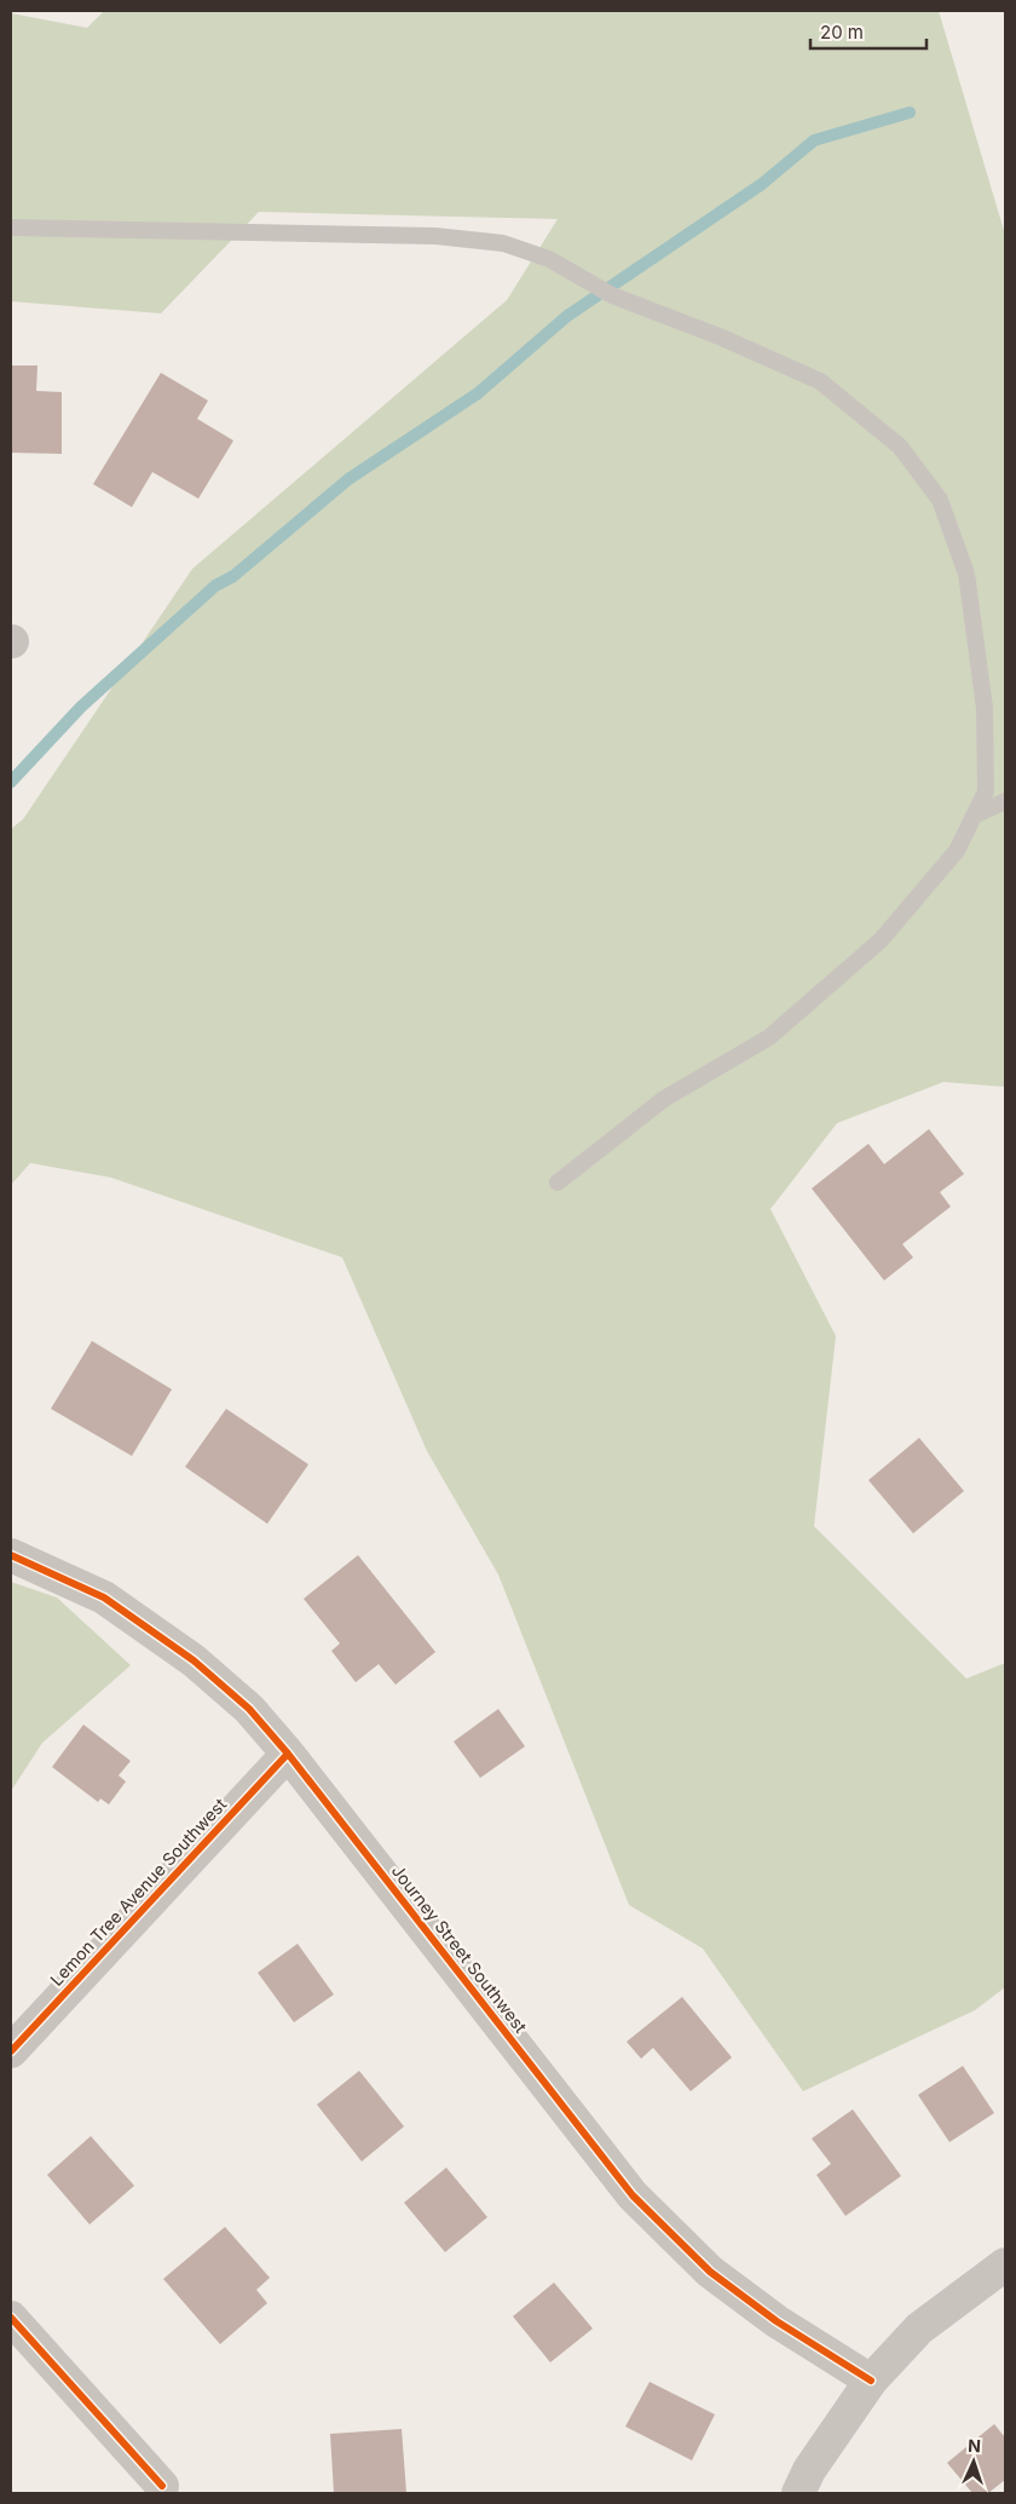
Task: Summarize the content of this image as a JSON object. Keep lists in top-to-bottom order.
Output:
{
  "streets": {
    "street": ["Lemon Tree Avenue Southwest", "Journey Street Southwest"]
  },
  "crossings": [
    ["Lemon Tree Avenue Southwest", "Journey Street Southwest"]
  ],
  "scale_bar": "20 m",
  "north": "top"
}
